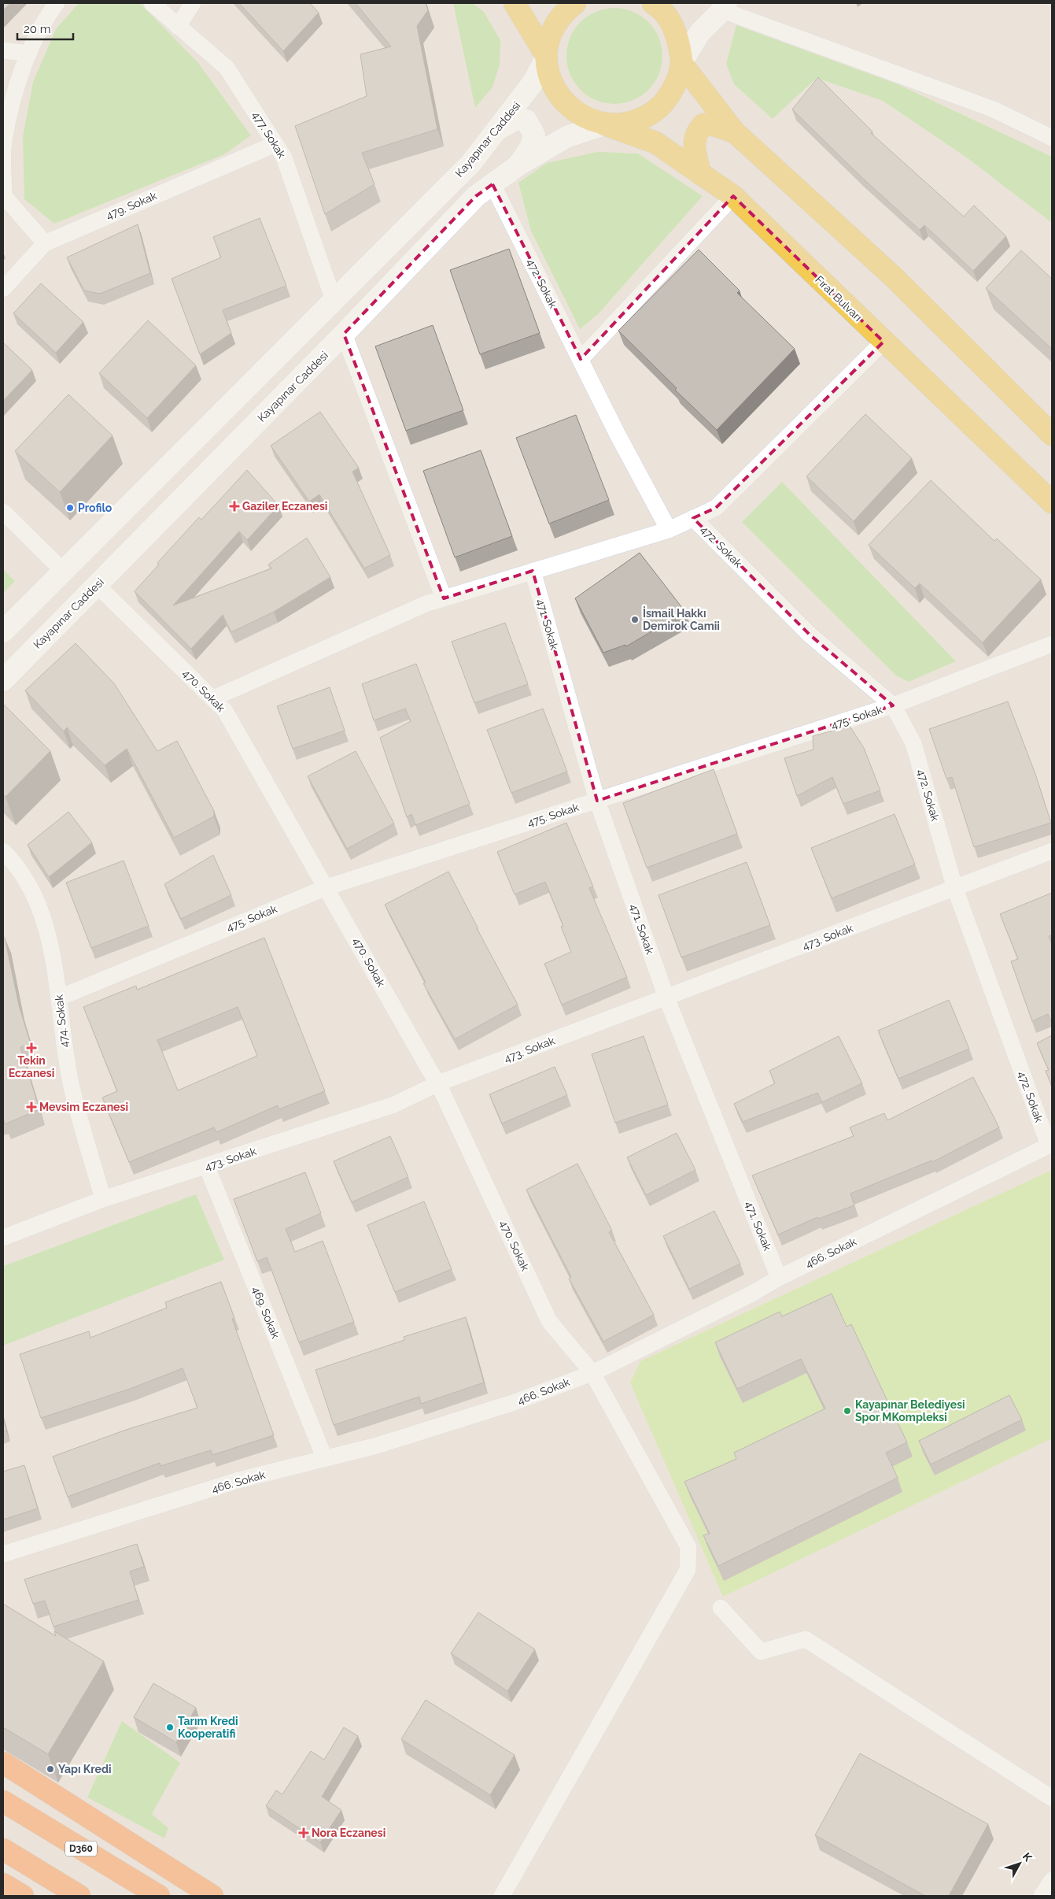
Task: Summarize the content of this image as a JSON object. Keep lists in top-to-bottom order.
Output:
{
  "streets": {
    "highway": ["D360"],
    "main road": ["Kayapınar Caddesi", "Fırat Bulvarı"],
    "street": [
      "477. Sokak",
      "479. Sokak",
      "472. Sokak",
      "471. Sokak",
      "470. Sokak",
      "475. Sokak",
      "473. Sokak",
      "474. Sokak",
      "466. Sokak",
      "469. Sokak"
    ]
  },
  "crossings": [
    ["477. Sokak", "Kayapınar Caddesi"],
    ["477. Sokak", "479. Sokak"],
    ["Kayapınar Caddesi", "472. Sokak"],
    ["Kayapınar Caddesi", "Fırat Bulvarı"],
    ["Kayapınar Caddesi", "470. Sokak"],
    ["472. Sokak", "475. Sokak"],
    ["472. Sokak", "473. Sokak"],
    ["472. Sokak", "466. Sokak"],
    ["471. Sokak", "475. Sokak"],
    ["471. Sokak", "473. Sokak"],
    ["471. Sokak", "466. Sokak"],
    ["470. Sokak", "475. Sokak"],
    ["470. Sokak", "473. Sokak"],
    ["470. Sokak", "466. Sokak"],
    ["475. Sokak", "474. Sokak"],
    ["473. Sokak", "474. Sokak"],
    ["473. Sokak", "469. Sokak"],
    ["466. Sokak", "469. Sokak"]
  ],
  "places": {
    "health": [
      "Gaziler Eczanesi",
      "Tekin Eczanesi",
      "Mevsim Eczanesi",
      "Nora Eczanesi"
    ],
    "other": [
      "Profilo",
      "İsmail Hakkı Demirok Camii",
      "Kayapınar Belediyesi Spor MKompleksi",
      "Tarım Kredi Kooperatifi",
      "Yapı Kredi"
    ]
  },
  "scale_bar": "20 m",
  "north": "top right"
}
